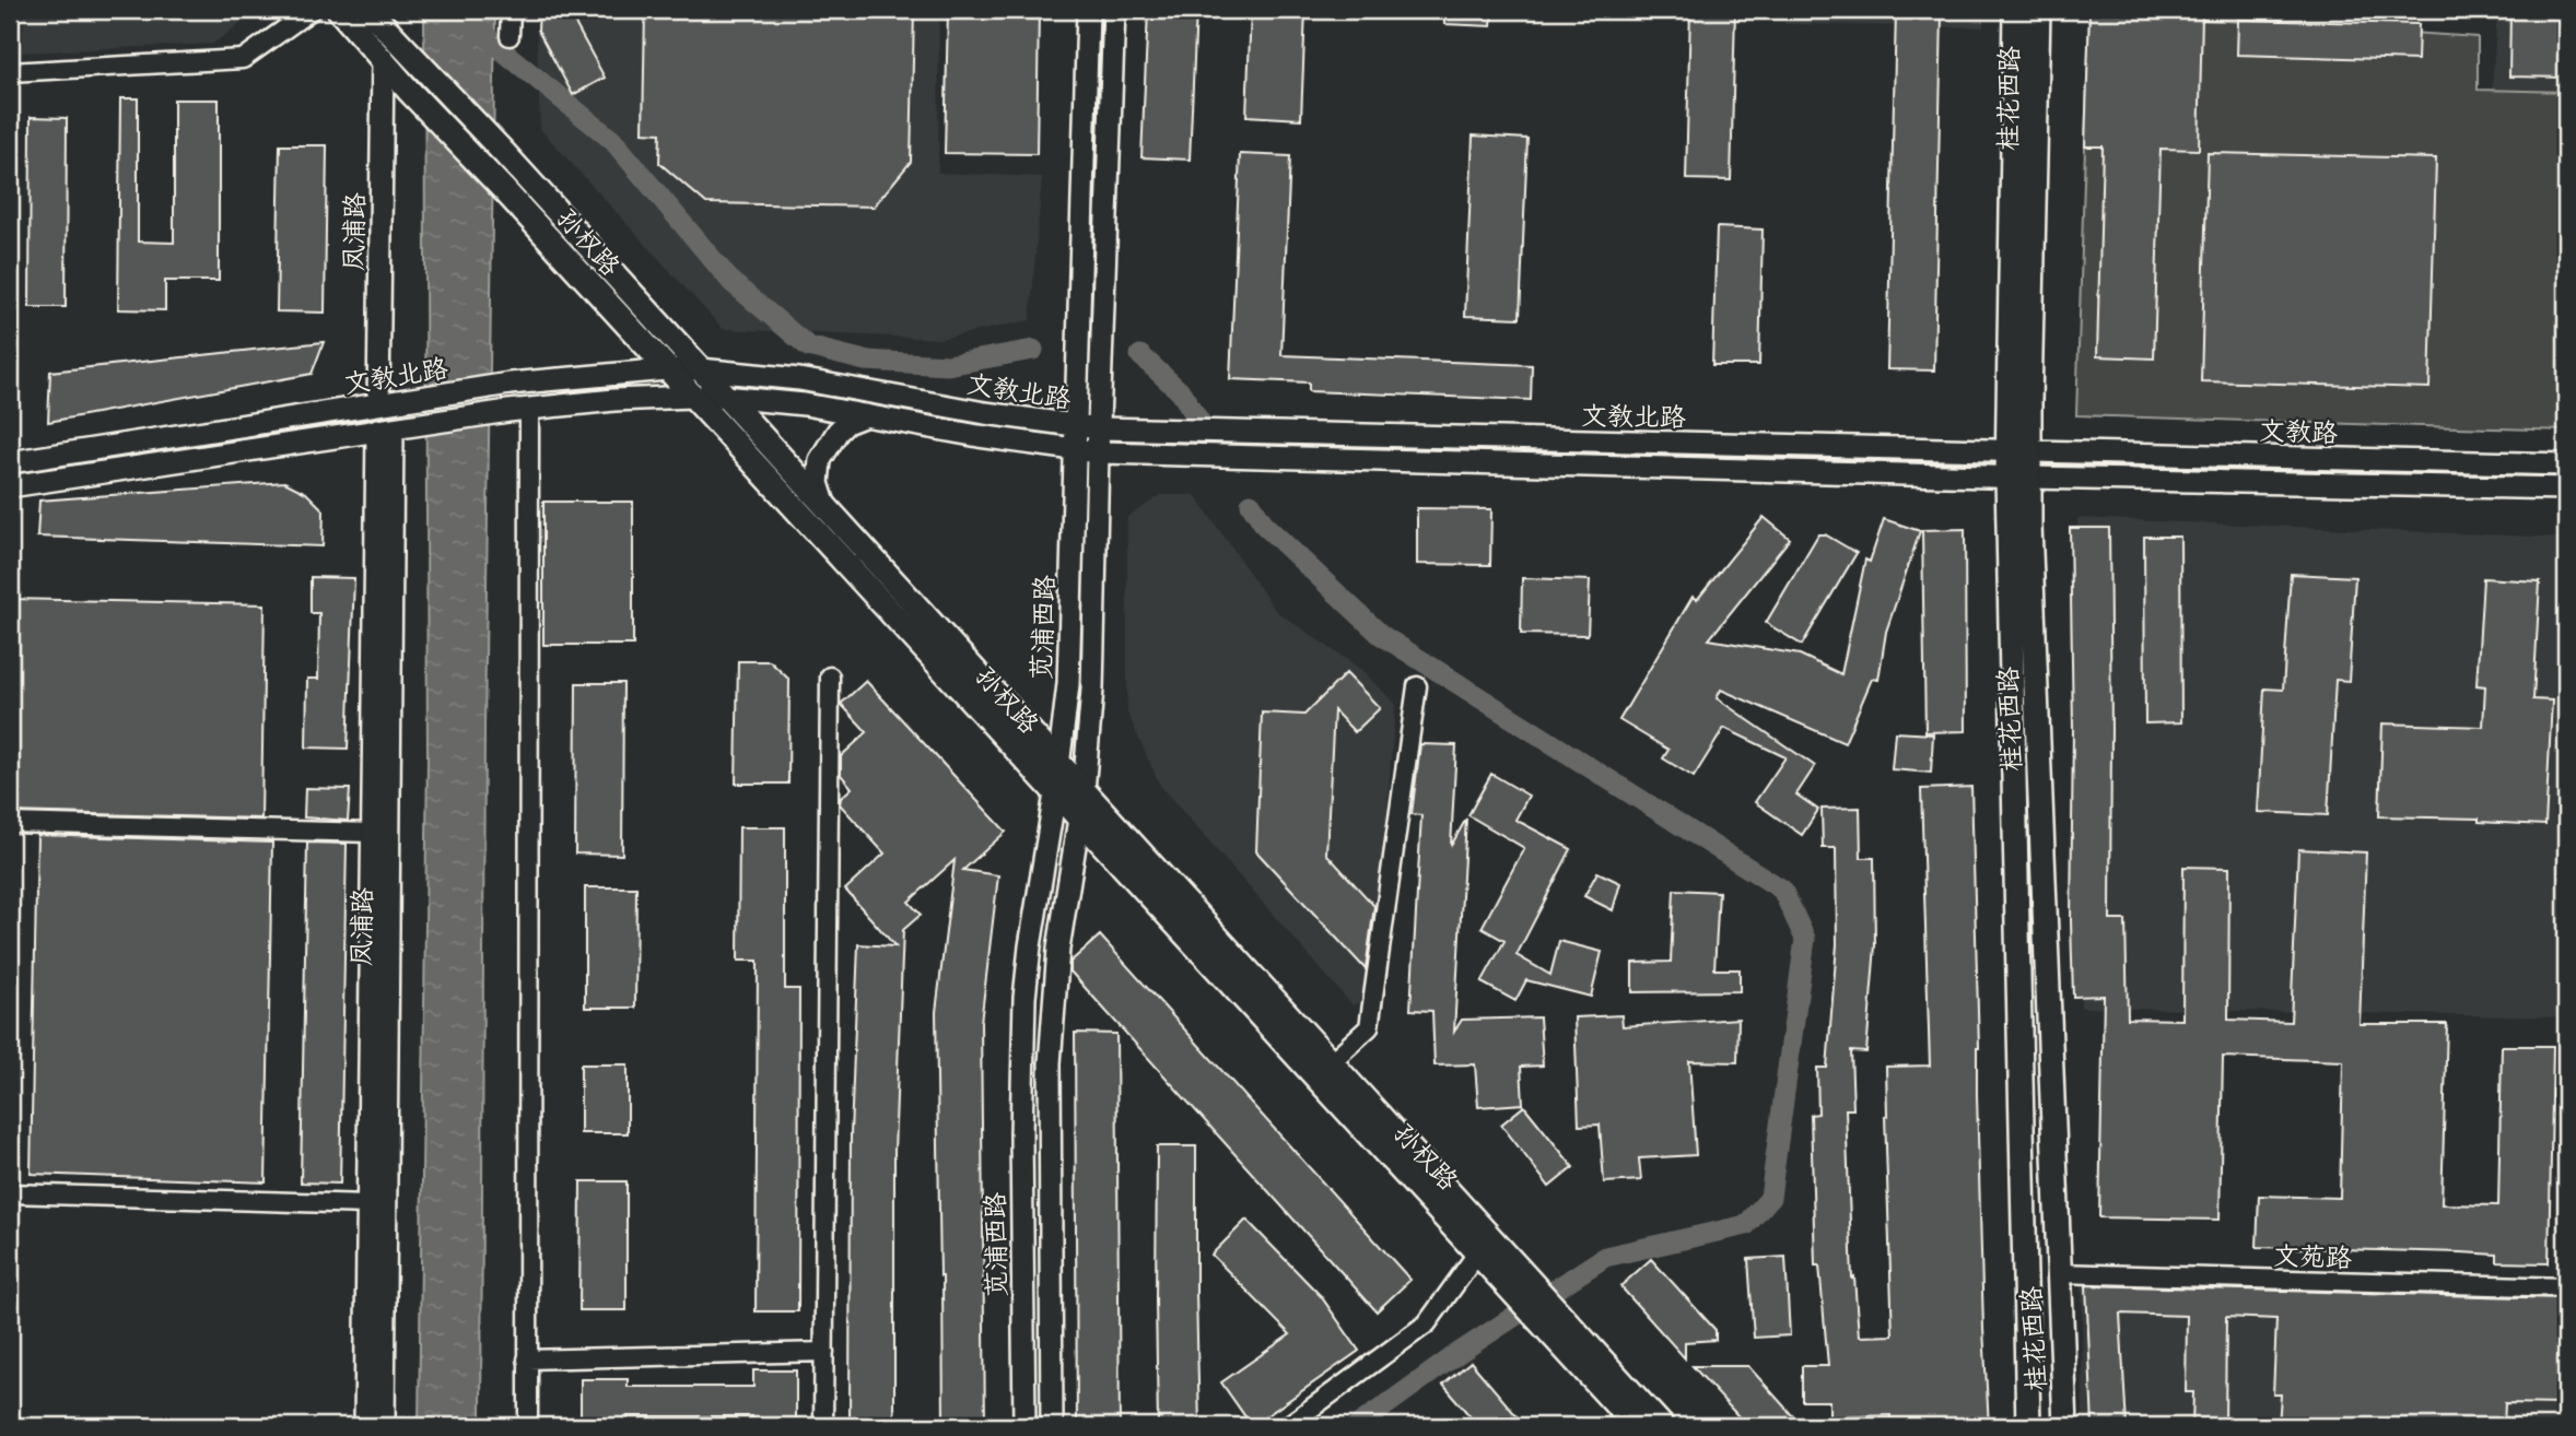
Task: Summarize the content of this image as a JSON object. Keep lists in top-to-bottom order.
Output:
{
  "streets": {
    "main road": ["桂花西路", "孙权路"],
    "street": [
      "凤浦路",
      "文教北路",
      "文教路",
      "苋浦西路",
      "文苑路"
    ]
  },
  "crossings": [
    ["桂花西路", "文教北路"],
    ["桂花西路", "文教路"],
    ["桂花西路", "文苑路"],
    ["凤浦路", "孙权路"],
    ["凤浦路", "文教北路"],
    ["孙权路", "文教北路"],
    ["孙权路", "苋浦西路"],
    ["文教北路", "文教路"],
    ["文教北路", "苋浦西路"]
  ]
}
